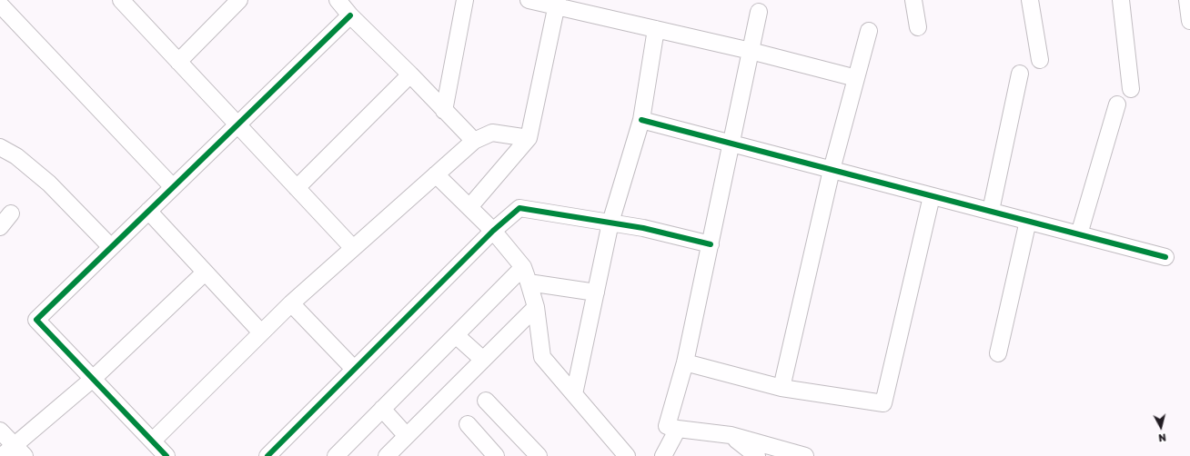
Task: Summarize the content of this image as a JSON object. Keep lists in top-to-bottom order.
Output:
{
  "north": "bottom"
}
